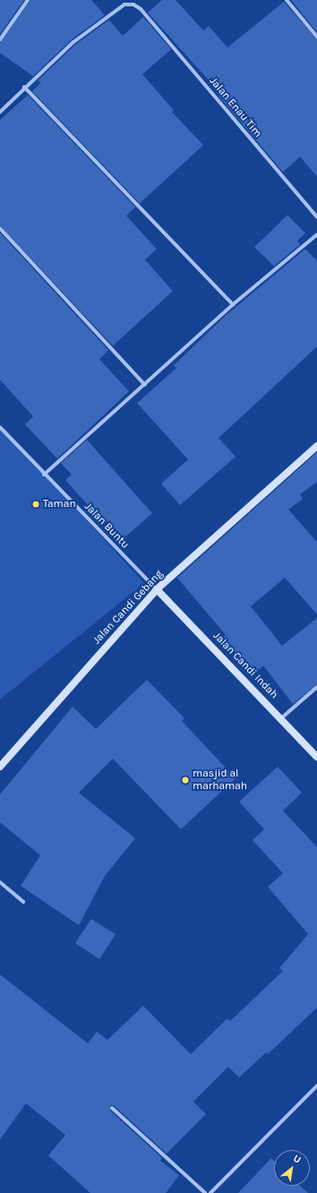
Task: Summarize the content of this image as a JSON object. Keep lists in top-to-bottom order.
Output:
{
  "streets": {
    "main road": ["Jalan Candi Gebang", "Jalan Candi Indah"],
    "street": ["Jalan Enau Tim", "Jalan Buntu"]
  },
  "crossings": [
    ["Jalan Buntu", "Jalan Candi Gebang"],
    ["Jalan Buntu", "Jalan Candi Indah"],
    ["Jalan Candi Gebang", "Jalan Candi Indah"]
  ],
  "places": ["Taman", "masjid al marhamah"],
  "north": "top right"
}
